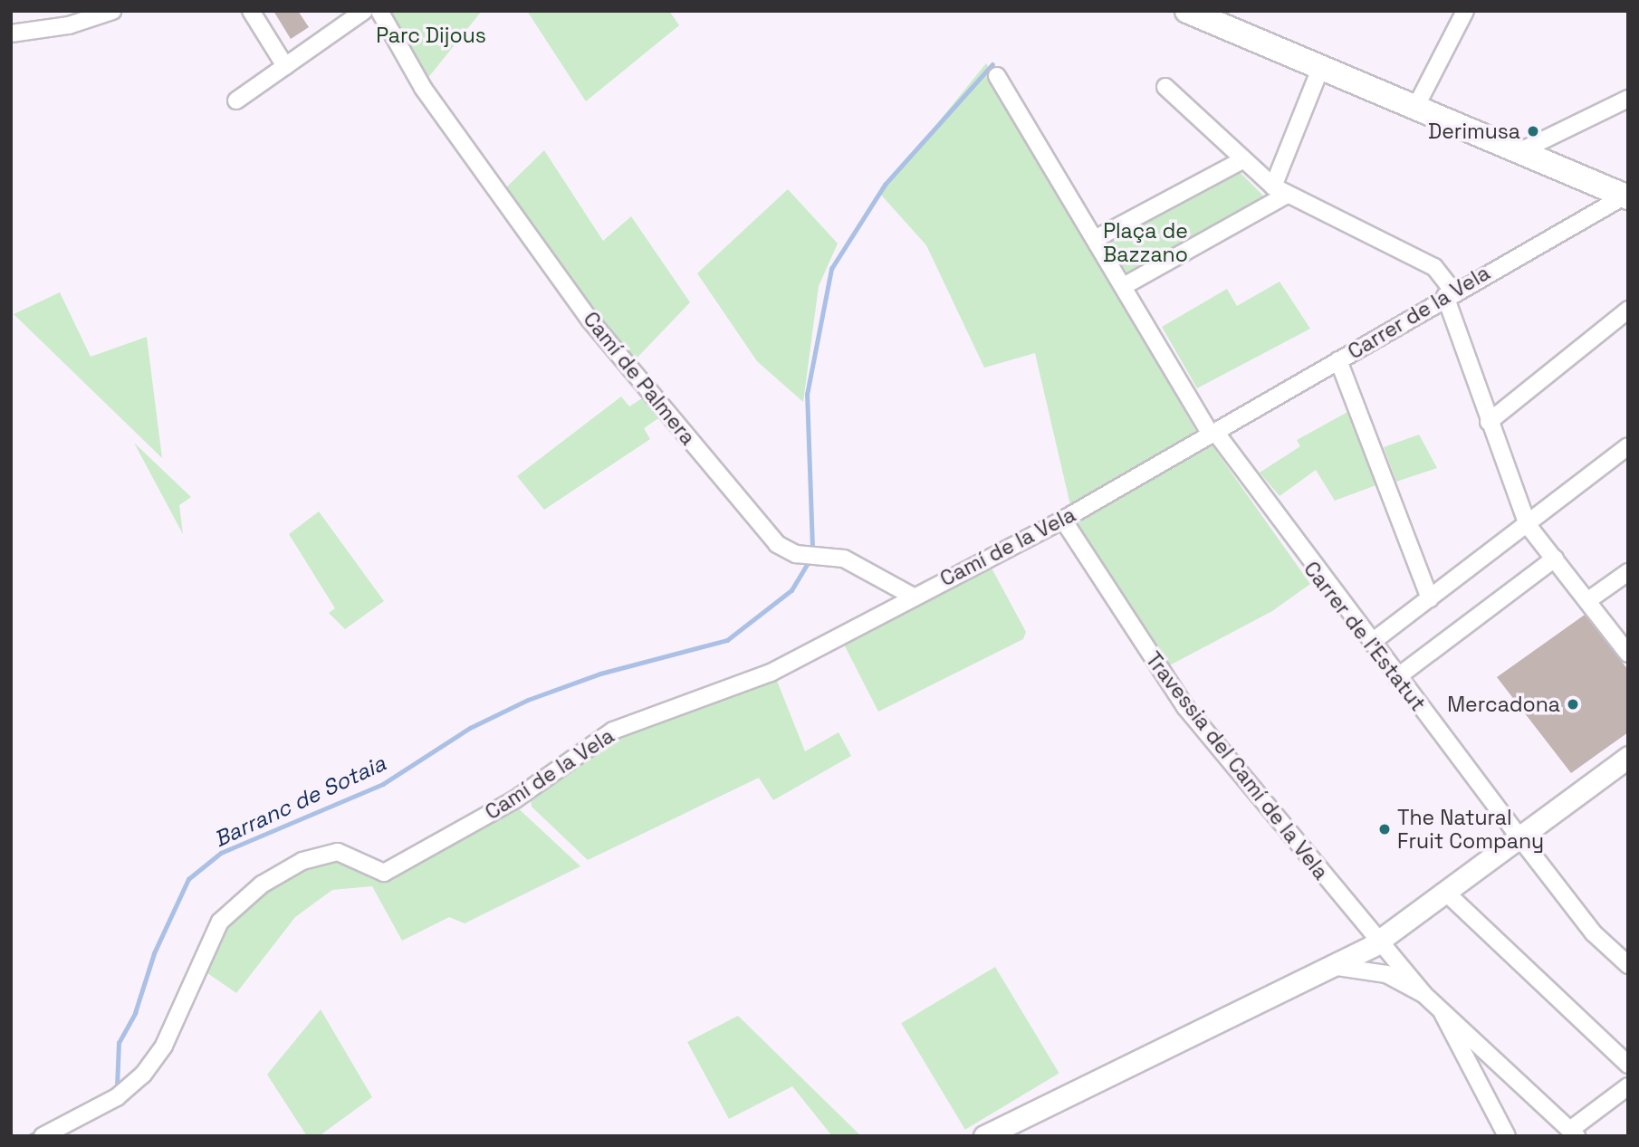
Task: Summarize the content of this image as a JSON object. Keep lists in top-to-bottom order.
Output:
{
  "streets": {
    "street": [
      "Carrer de la Vela",
      "Camí de Palmera",
      "Camí de la Vela",
      "Carrer de l'Estatut",
      "Travessia del Camí de la Vela"
    ]
  },
  "crossings": [
    ["Carrer de la Vela", "Camí de la Vela"],
    ["Carrer de la Vela", "Carrer de l'Estatut"],
    ["Camí de Palmera", "Camí de la Vela"],
    ["Camí de la Vela", "Carrer de l'Estatut"],
    ["Camí de la Vela", "Travessia del Camí de la Vela"]
  ],
  "water": ["Barranc de Sotaia"],
  "parks": ["Parc Dijous", "Plaça de Bazzano"],
  "places": ["Derimusa", "Mercadona", "The Natural Fruit Company"]
}
